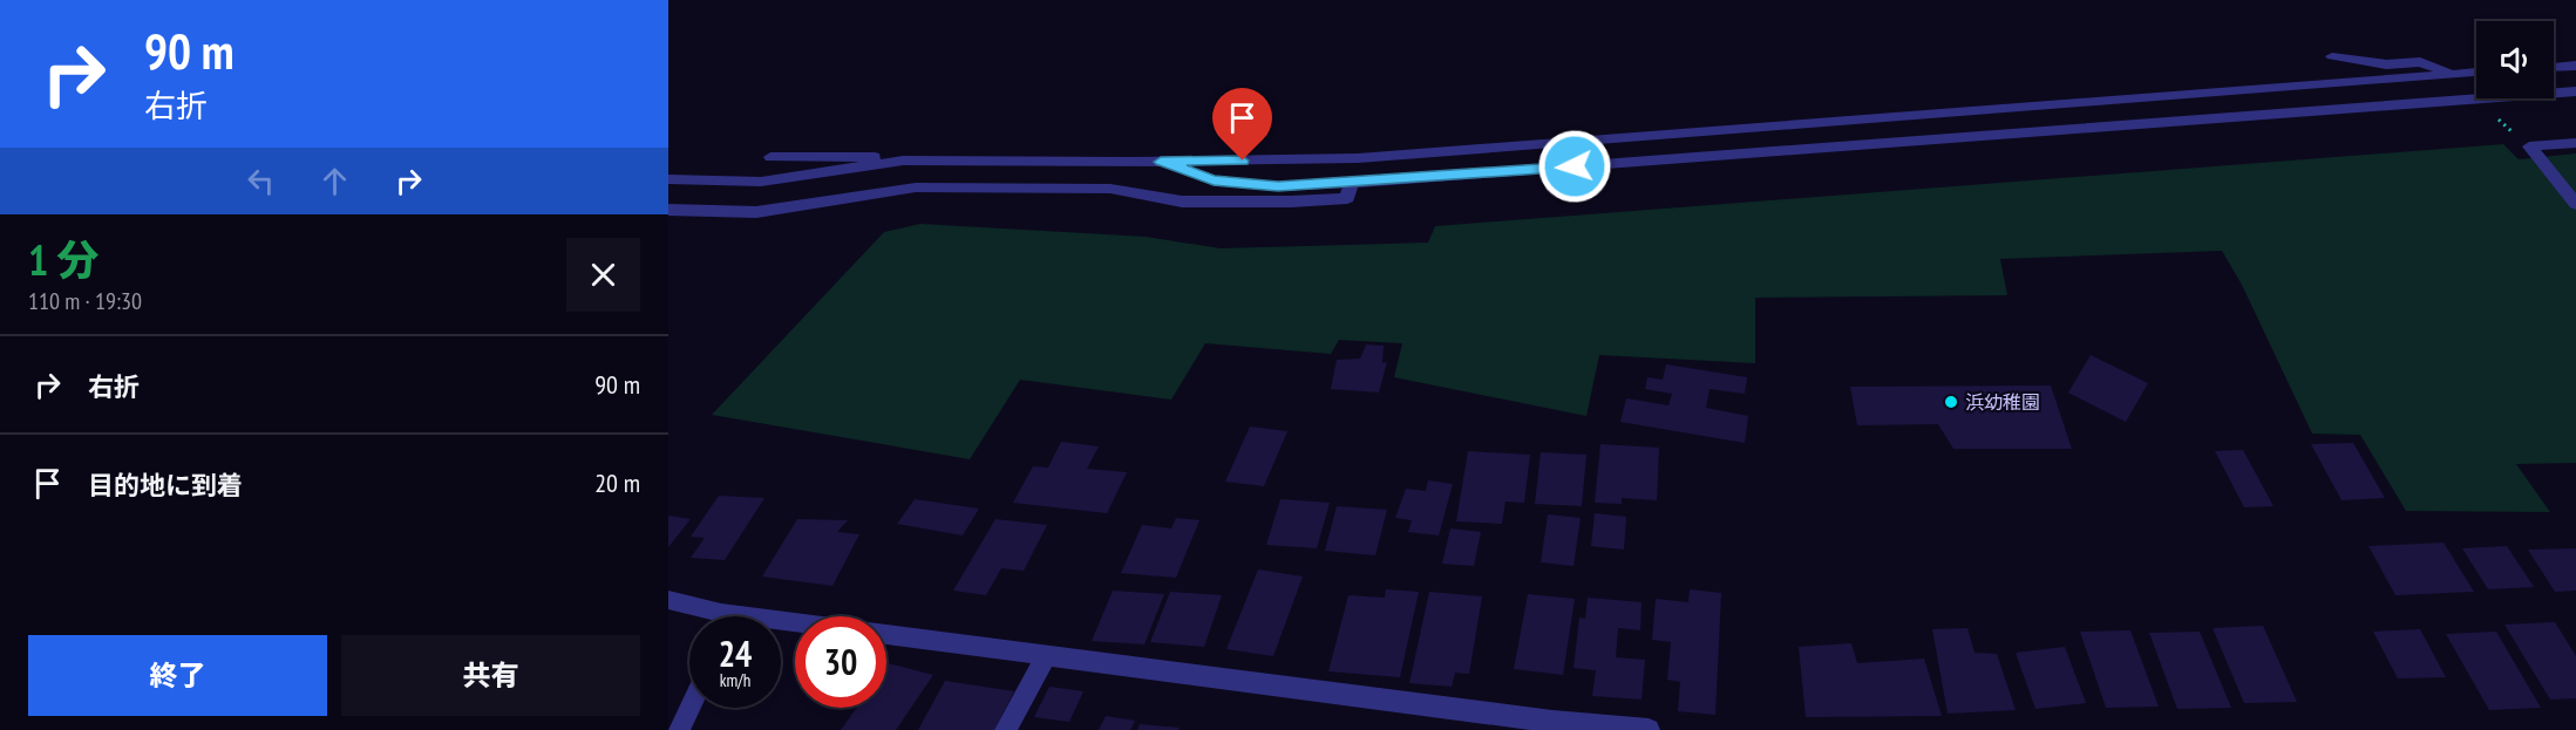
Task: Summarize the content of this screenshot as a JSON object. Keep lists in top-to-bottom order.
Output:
{
  "places": ["浜幼稚園"],
  "page": {
    "turn": ["90 m", "右折"],
    "heading": ["1 分", "110 m · 19:30"],
    "list": [
      {
        "name": "右折",
        "value": "90 m"
      },
      {
        "name": "目的地に到着",
        "value": "20 m"
      }
    ],
    "speed": "24 km/h",
    "limit": "30",
    "buttons": ["終了", "共有"]
  }
}
